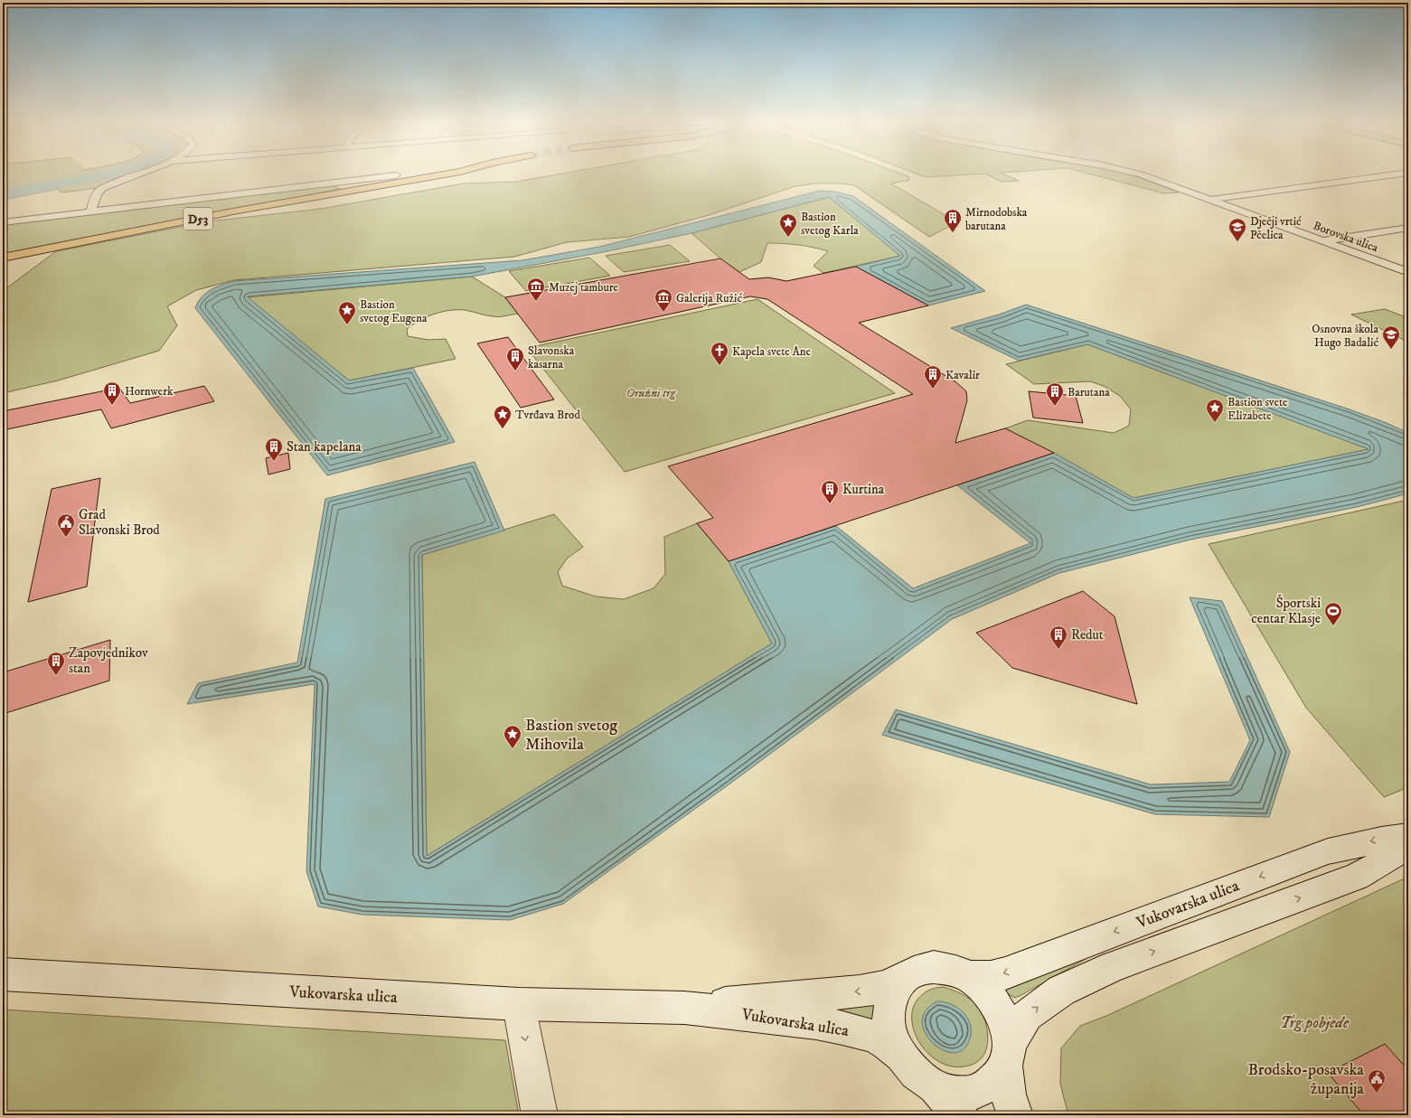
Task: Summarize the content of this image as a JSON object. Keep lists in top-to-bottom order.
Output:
{
  "streets": {
    "main road": ["D53"],
    "street": ["Borovska ulica", "Vukovarska ulica"]
  },
  "parks": ["Oružni trg", "Trg pobjede"],
  "places": {
    "building": [
      "Mirnodobska barutana",
      "Slavonska kasarna",
      "Kavalir",
      "Hornwerk",
      "Barutana",
      "Stan kapelana",
      "Kurtina",
      "Redut",
      "Zapovjednikov stan"
    ],
    "place": [
      "Bastion svetog Karla",
      "Bastion svetog Eugena",
      "Bastion svete Elizabete",
      "Tvrđava Brod",
      "Bastion svetog Mihovila"
    ],
    "school or university": ["Dječji vrtić Pčelica", "Osnovna škola Hugo Badalić"],
    "museum": ["Muzej tambure", "Galerija Ružić"],
    "church": ["Kapela svete Ane"],
    "public building": ["Grad Slavonski Brod", "Brodsko-posavska županija"],
    "sports": ["Športski centar Klasje"]
  }
}
